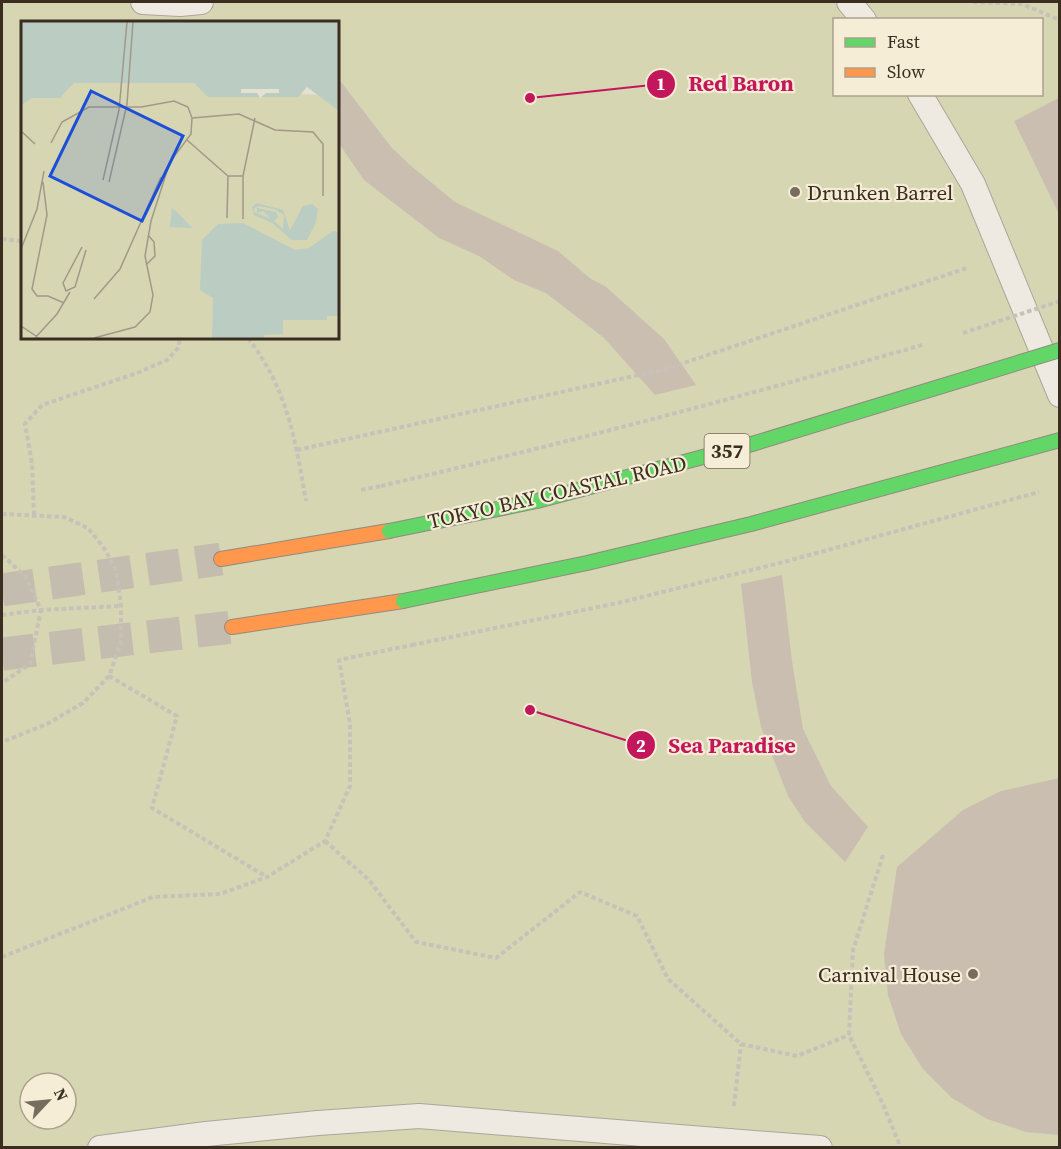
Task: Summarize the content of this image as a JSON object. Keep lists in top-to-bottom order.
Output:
{
  "streets": {
    "highway": ["357", "TOKYO BAY COASTAL ROAD"]
  },
  "places": [
    "Red Baron",
    "Drunken Barrel",
    "Sea Paradise",
    "Carnival House"
  ],
  "legend": ["Fast", "Slow"],
  "north": "top right"
}
